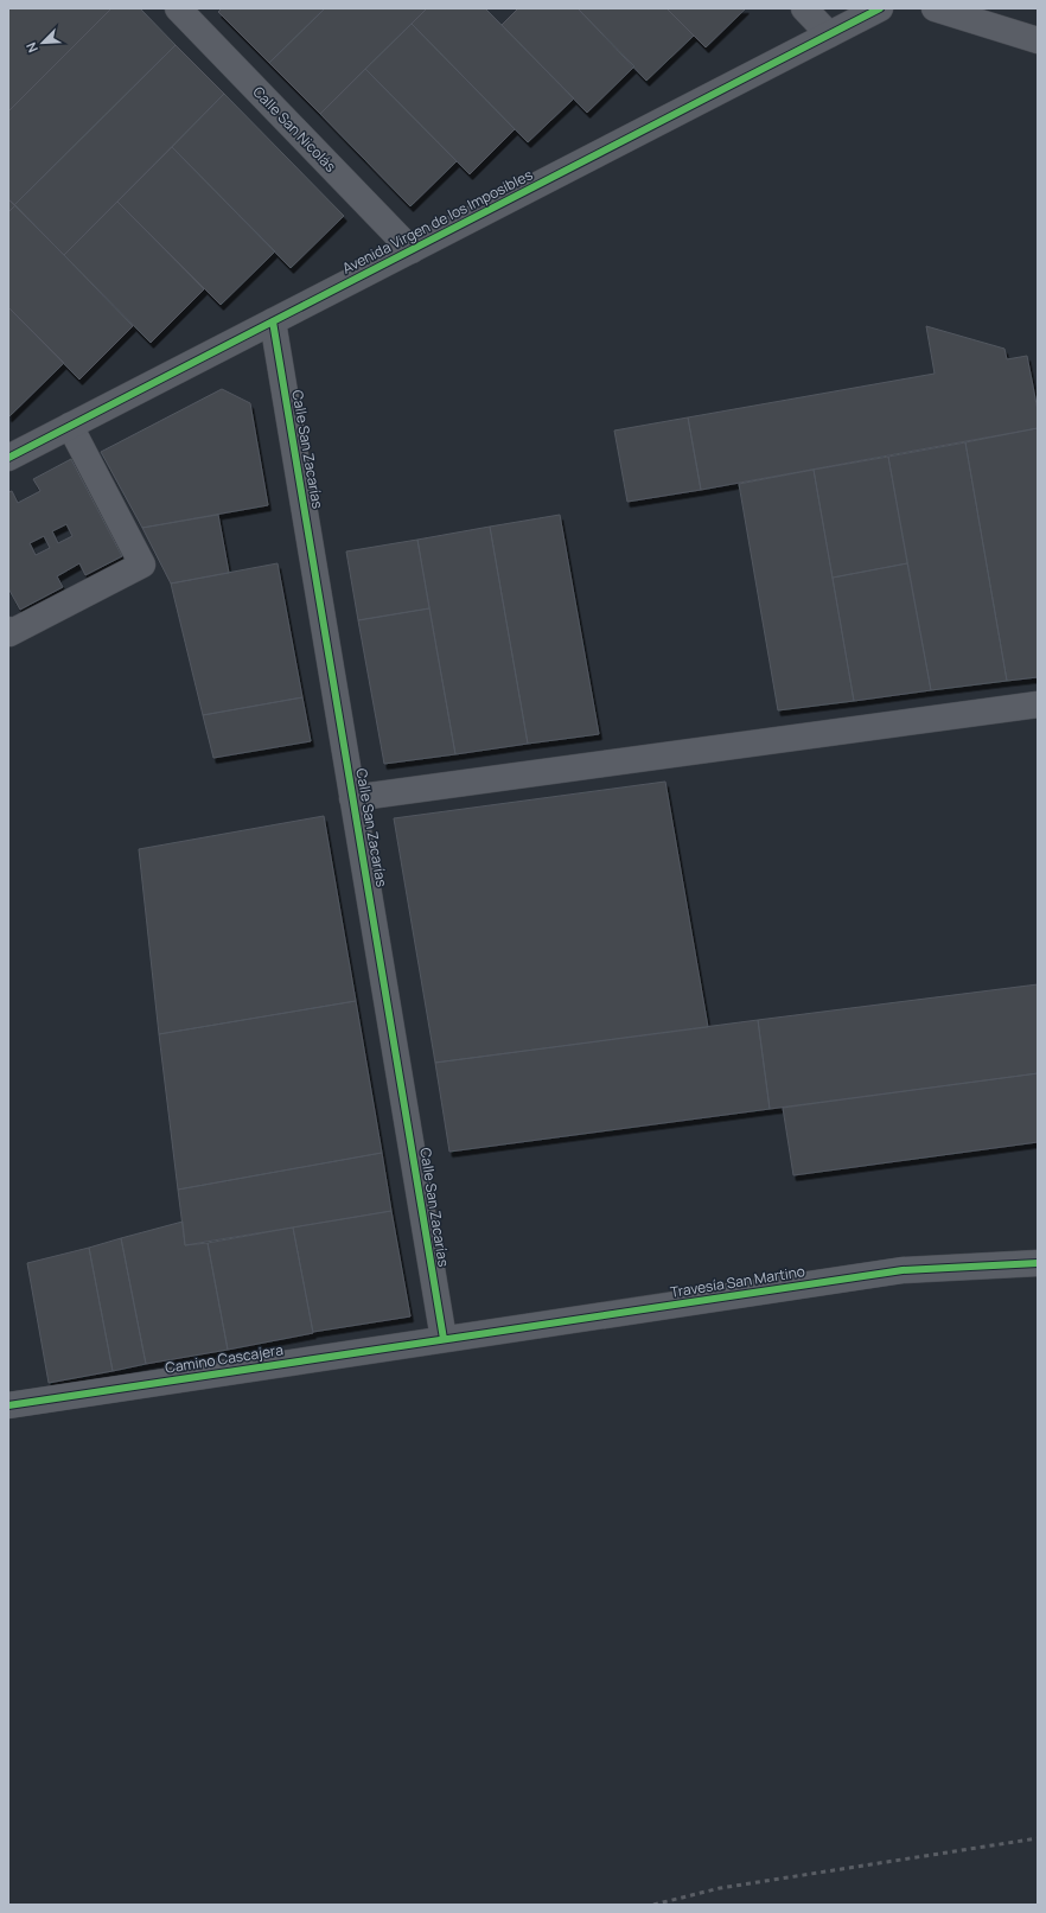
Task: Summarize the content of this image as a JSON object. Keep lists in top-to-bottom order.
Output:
{
  "streets": {
    "street": [
      "Calle San Nicolás",
      "Avenida Virgen de los Imposibles",
      "Calle San Zacarías",
      "Travesía San Martino",
      "Camino Cascajera"
    ]
  },
  "crossings": [
    ["Calle San Nicolás", "Avenida Virgen de los Imposibles"],
    ["Avenida Virgen de los Imposibles", "Calle San Zacarías"],
    ["Calle San Zacarías", "Travesía San Martino"],
    ["Calle San Zacarías", "Camino Cascajera"],
    ["Travesía San Martino", "Camino Cascajera"]
  ],
  "north": "bottom left"
}
